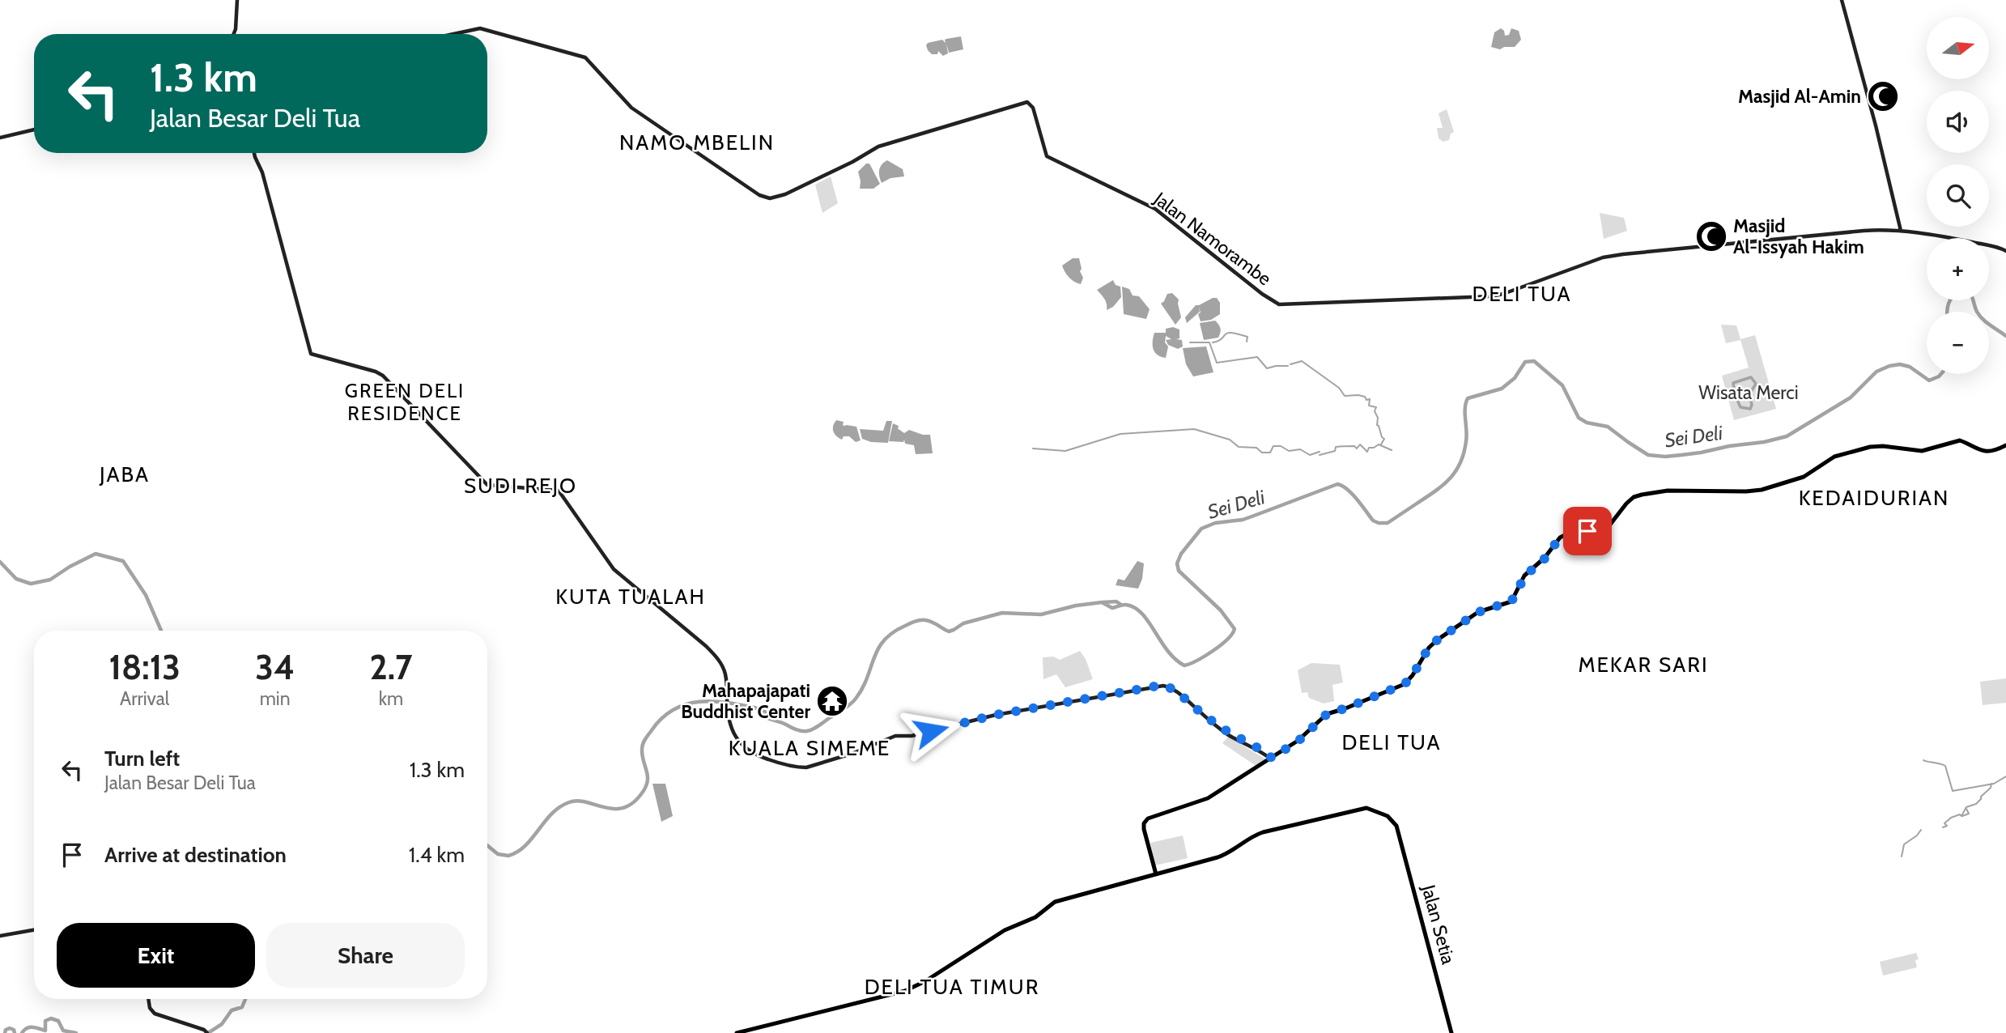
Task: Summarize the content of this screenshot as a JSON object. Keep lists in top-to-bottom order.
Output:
{
  "streets": {
    "main road": ["Jalan Namorambe", "Jalan Setia"]
  },
  "districts": [
    "NAMO MBELIN",
    "DELI TUA",
    "GREEN DELI RESIDENCE",
    "JABA",
    "SUDI REJO",
    "KEDAIDURIAN",
    "KUTA TUALAH",
    "MEKAR SARI",
    "DELI TUA",
    "KUALA SIMEME",
    "DELI TUA TIMUR"
  ],
  "water": ["Sei Deli"],
  "parks": ["Wisata Merci"],
  "places": {
    "mosque": ["Masjid Al-Amin", "Masjid Al-Issyah Hakim"],
    "temple": ["Mahapajapati Buddhist Center"]
  },
  "north": "right",
  "page": {
    "map_buttons": ["+", "−"],
    "turn": ["1.3 km", "Jalan Besar Deli Tua"],
    "eta": [
      "18:13",
      "Arrival",
      "34",
      "min",
      "2.7",
      "km"
    ],
    "list": [
      {
        "name": "Turn left",
        "note": "Jalan Besar Deli Tua",
        "value": "1.3 km"
      },
      {
        "name": "Arrive at destination",
        "value": "1.4 km"
      }
    ],
    "buttons": ["Exit", "Share"]
  }
}
